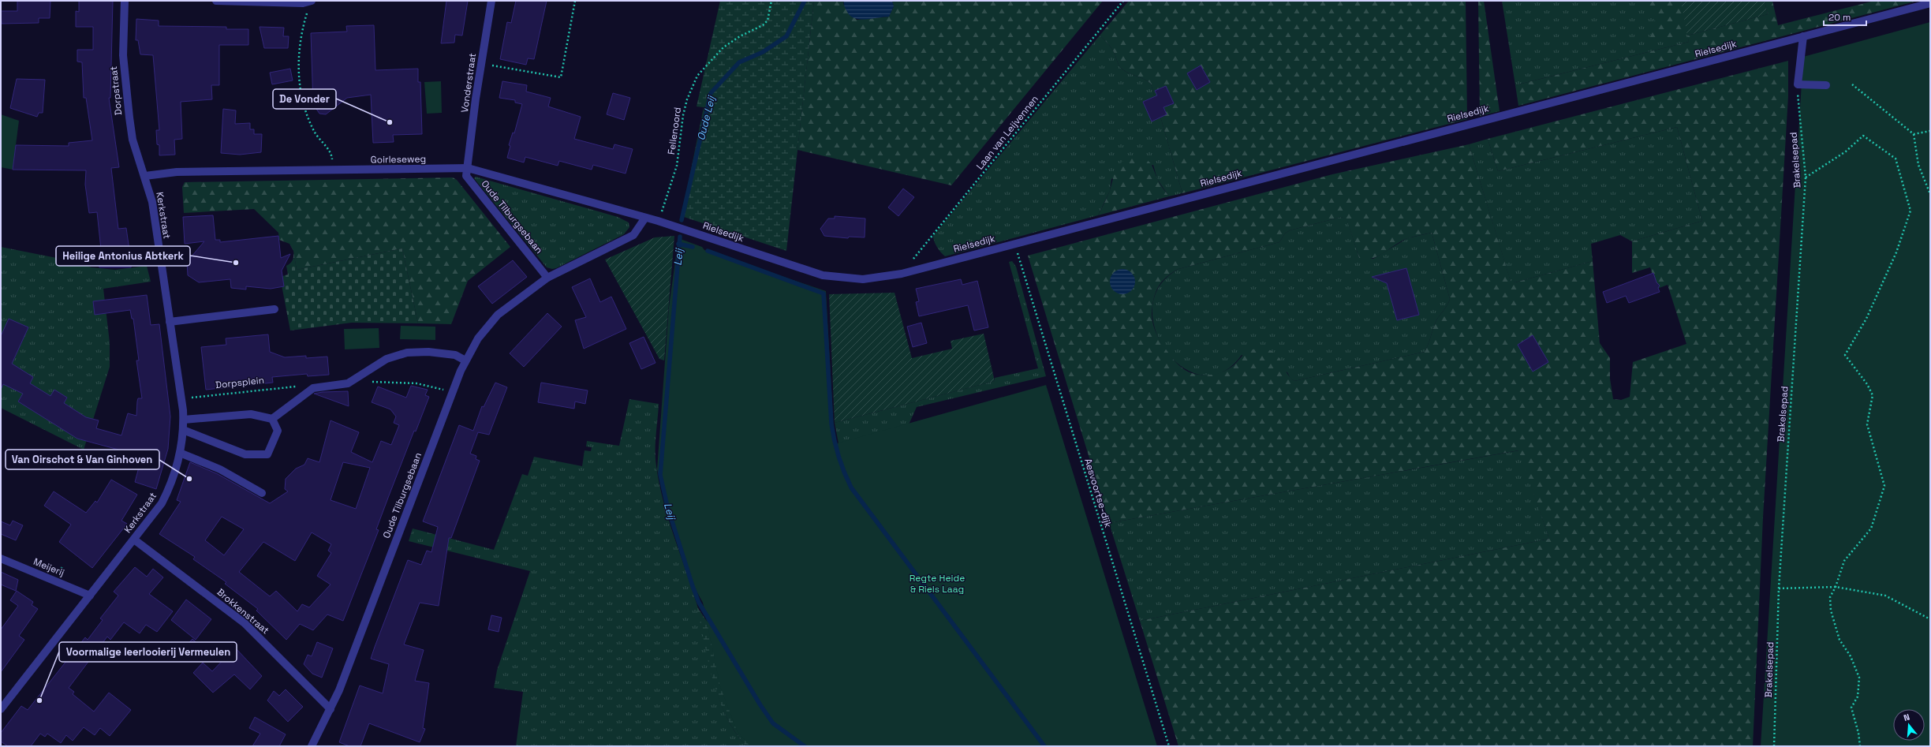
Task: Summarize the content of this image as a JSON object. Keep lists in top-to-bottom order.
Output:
{
  "streets": {
    "street": [
      "Rielsedijk",
      "Vonderstraat",
      "Dorpstraat",
      "Goirleseweg",
      "Kerkstraat",
      "Oude Tilburgsebaan",
      "Meijerij",
      "Brokkenstraat"
    ],
    "path": [
      "Fellenoord",
      "Laan van Leijvennen",
      "Brakelsepad",
      "Dorpsplein",
      "Aesvoortse-dijk"
    ]
  },
  "crossings": [
    ["Rielsedijk", "Fellenoord"],
    ["Rielsedijk", "Laan van Leijvennen"],
    ["Rielsedijk", "Goirleseweg"],
    ["Rielsedijk", "Oude Tilburgsebaan"],
    ["Rielsedijk", "Aesvoortse-dijk"],
    ["Vonderstraat", "Goirleseweg"],
    ["Vonderstraat", "Oude Tilburgsebaan"],
    ["Dorpstraat", "Goirleseweg"],
    ["Dorpstraat", "Kerkstraat"],
    ["Goirleseweg", "Kerkstraat"],
    ["Goirleseweg", "Oude Tilburgsebaan"],
    ["Kerkstraat", "Dorpsplein"],
    ["Kerkstraat", "Meijerij"],
    ["Kerkstraat", "Brokkenstraat"],
    ["Oude Tilburgsebaan", "Brokkenstraat"]
  ],
  "water": ["Oude Leij", "Leij"],
  "parks": ["Regte Heide & Riels Laag"],
  "places": [
    "De Vonder",
    "Heilige Antonius Abtkerk",
    "Van Oirschot & Van Ginhoven",
    "Voormalige leerlooierij Vermeulen"
  ],
  "scale_bar": "20 m",
  "north": "top"
}
